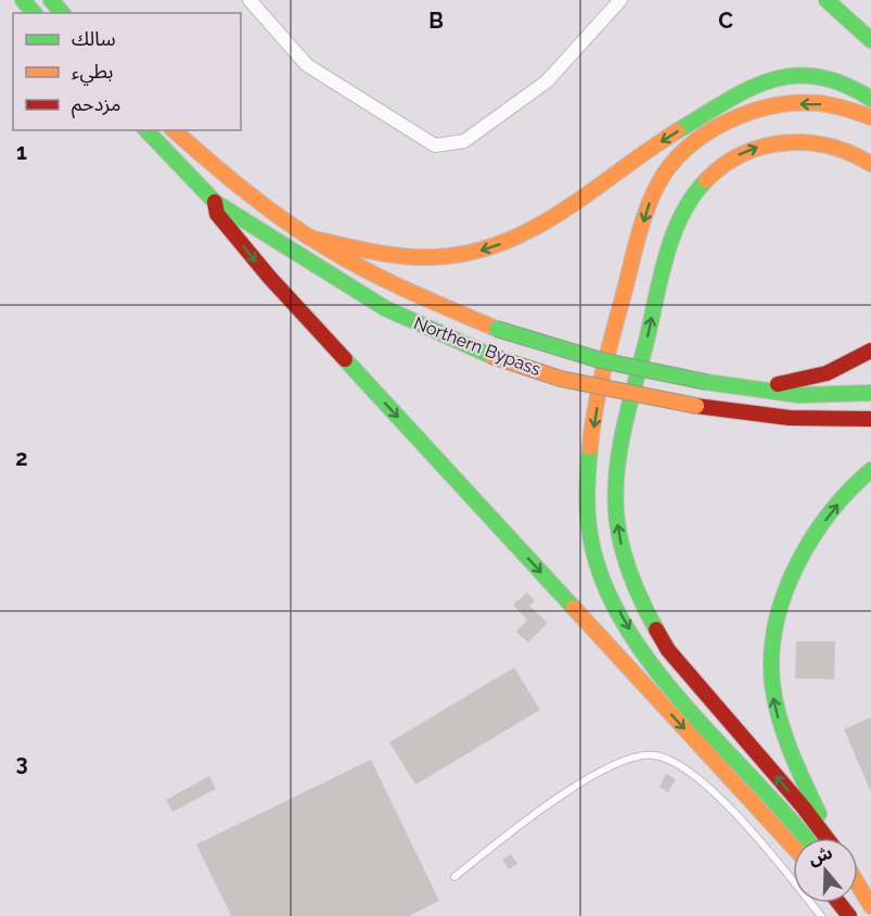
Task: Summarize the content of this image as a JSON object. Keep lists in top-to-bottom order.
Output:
{
  "streets": {
    "main road": ["Northern Bypass"]
  },
  "legend": ["سالك", "بطيء", "مزدحم"],
  "north": "top",
  "grid": {
    "columns": ["B", "C"],
    "rows": ["1", "2", "3"]
  }
}
